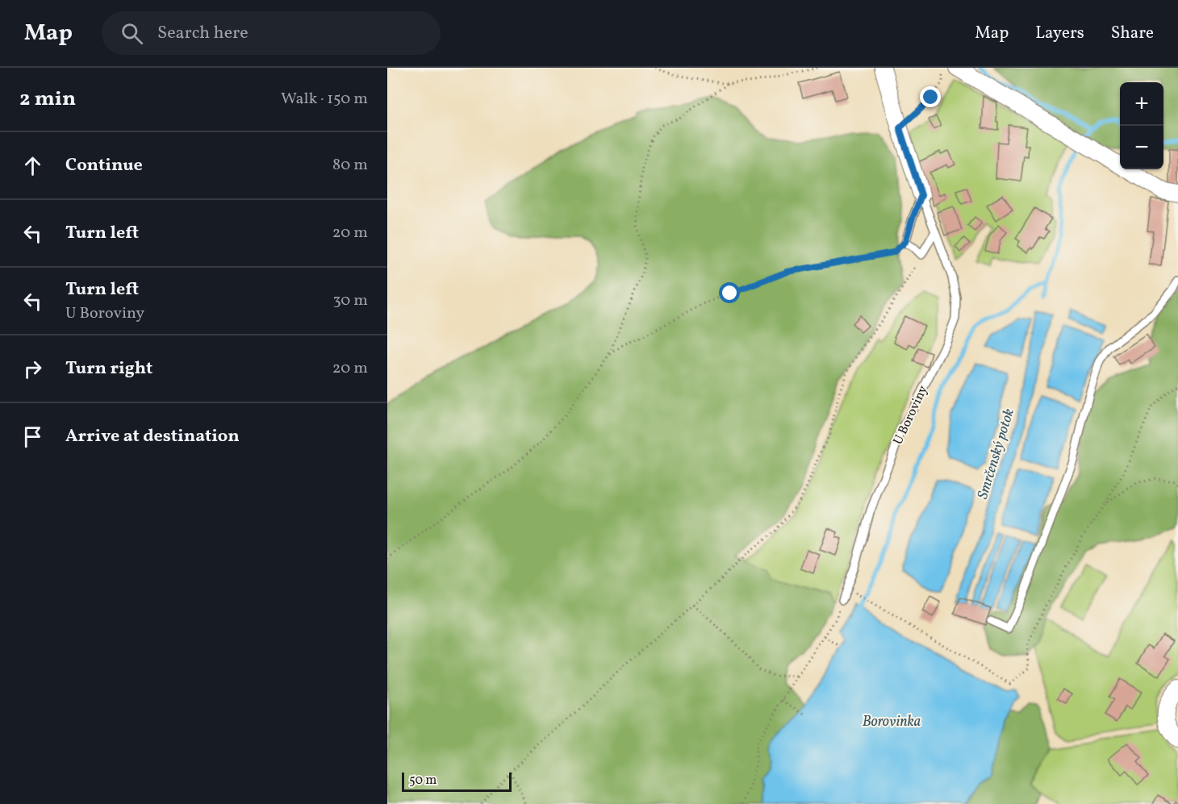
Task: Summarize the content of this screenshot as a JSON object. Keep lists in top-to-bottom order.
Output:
{
  "streets": {
    "lane": ["U Boroviny"]
  },
  "water": ["Smrčenský potok", "Borovinka"],
  "scale_bar": "50 m",
  "page": {
    "header": "Map",
    "search": "Search here",
    "nav": ["Map", "Layers", "Share"],
    "heading": ["2 min", "Walk · 150 m"],
    "map_buttons": ["+", "−"],
    "list": [
      ["Continue", "80 m"],
      ["Turn left", "20 m"],
      ["Turn left", "U Boroviny", "30 m"],
      ["Turn right", "20 m"],
      "Arrive at destination"
    ],
    "scale": "50 m"
  }
}
